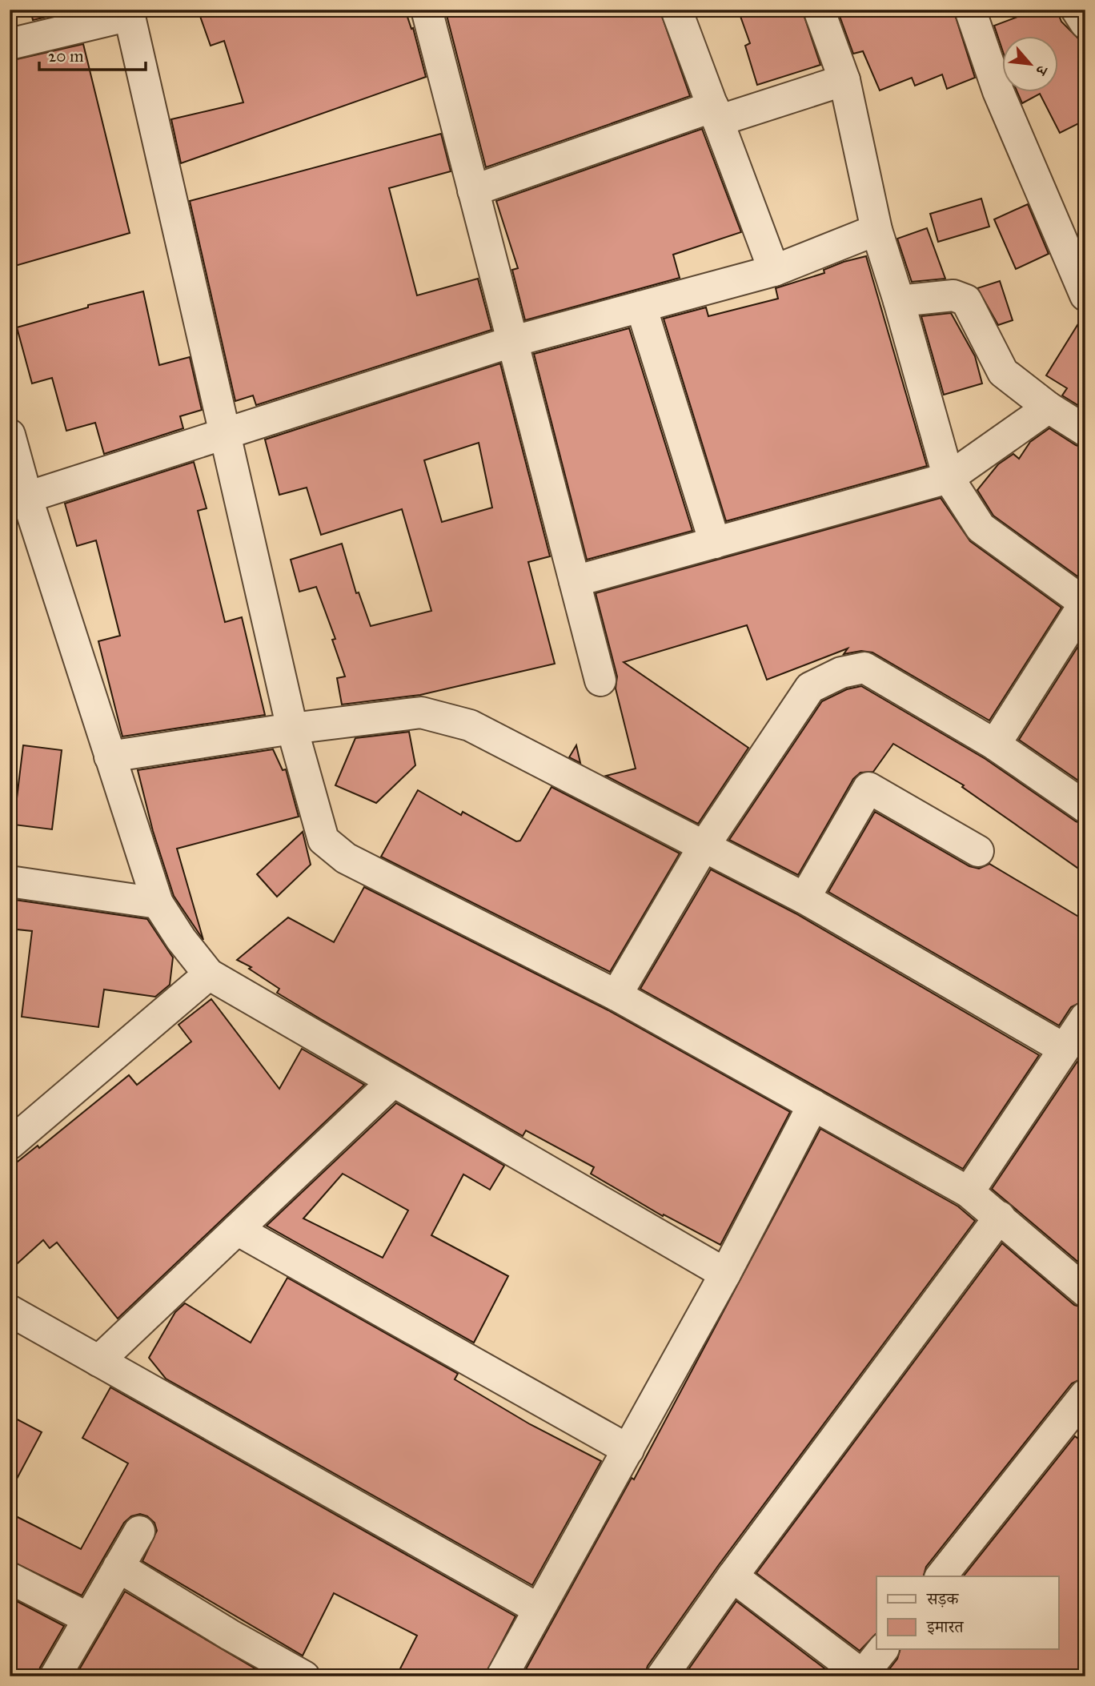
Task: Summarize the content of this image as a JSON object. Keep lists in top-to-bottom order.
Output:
{
  "legend": ["सड़क", "इमारत"],
  "scale_bar": "20 m",
  "north": "bottom right"
}
